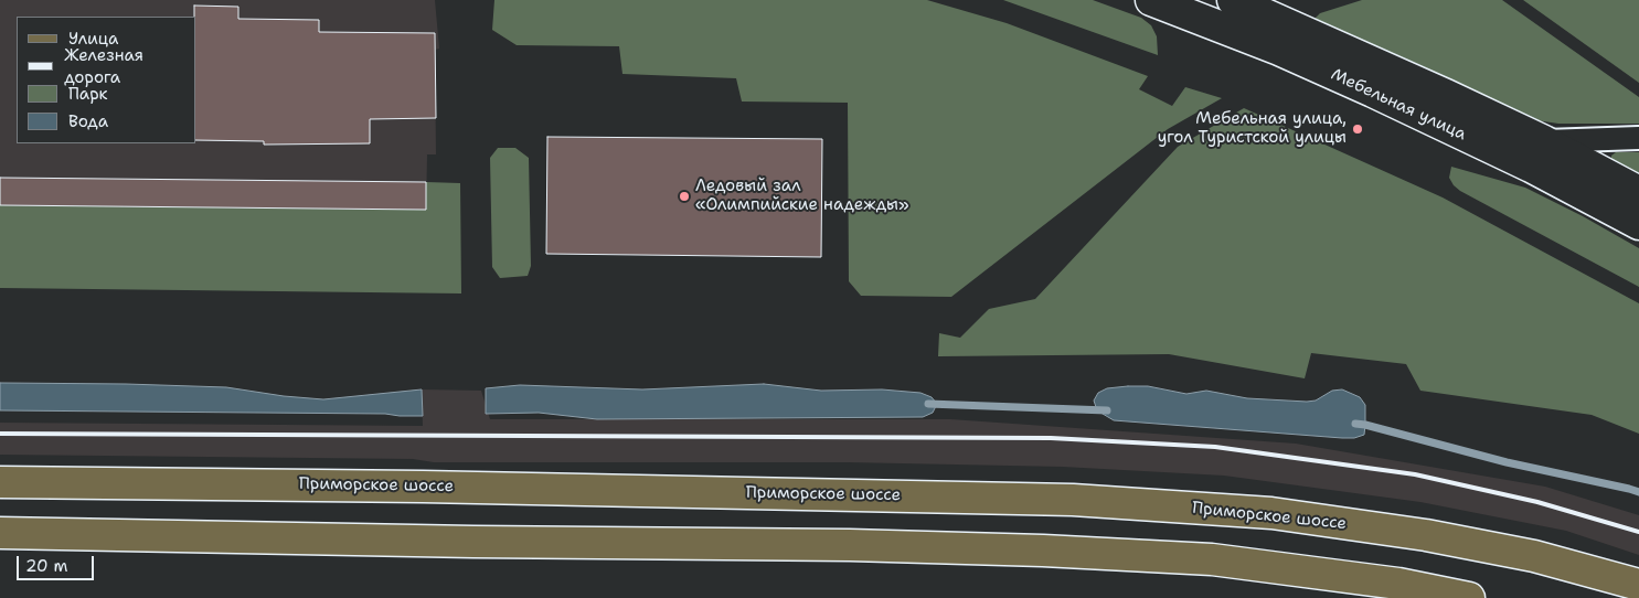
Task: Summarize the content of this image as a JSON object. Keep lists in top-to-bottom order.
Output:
{
  "streets": {
    "main road": ["Приморское шоссе"],
    "street": ["Мебельная улица"]
  },
  "places": ["Мебельная улица, угол Туристской улицы", "Ледовый зал «Олимпийские надежды»"],
  "legend": [
    "Улица",
    "Железная дорога",
    "Парк",
    "Вода"
  ],
  "scale_bar": "20 m"
}
